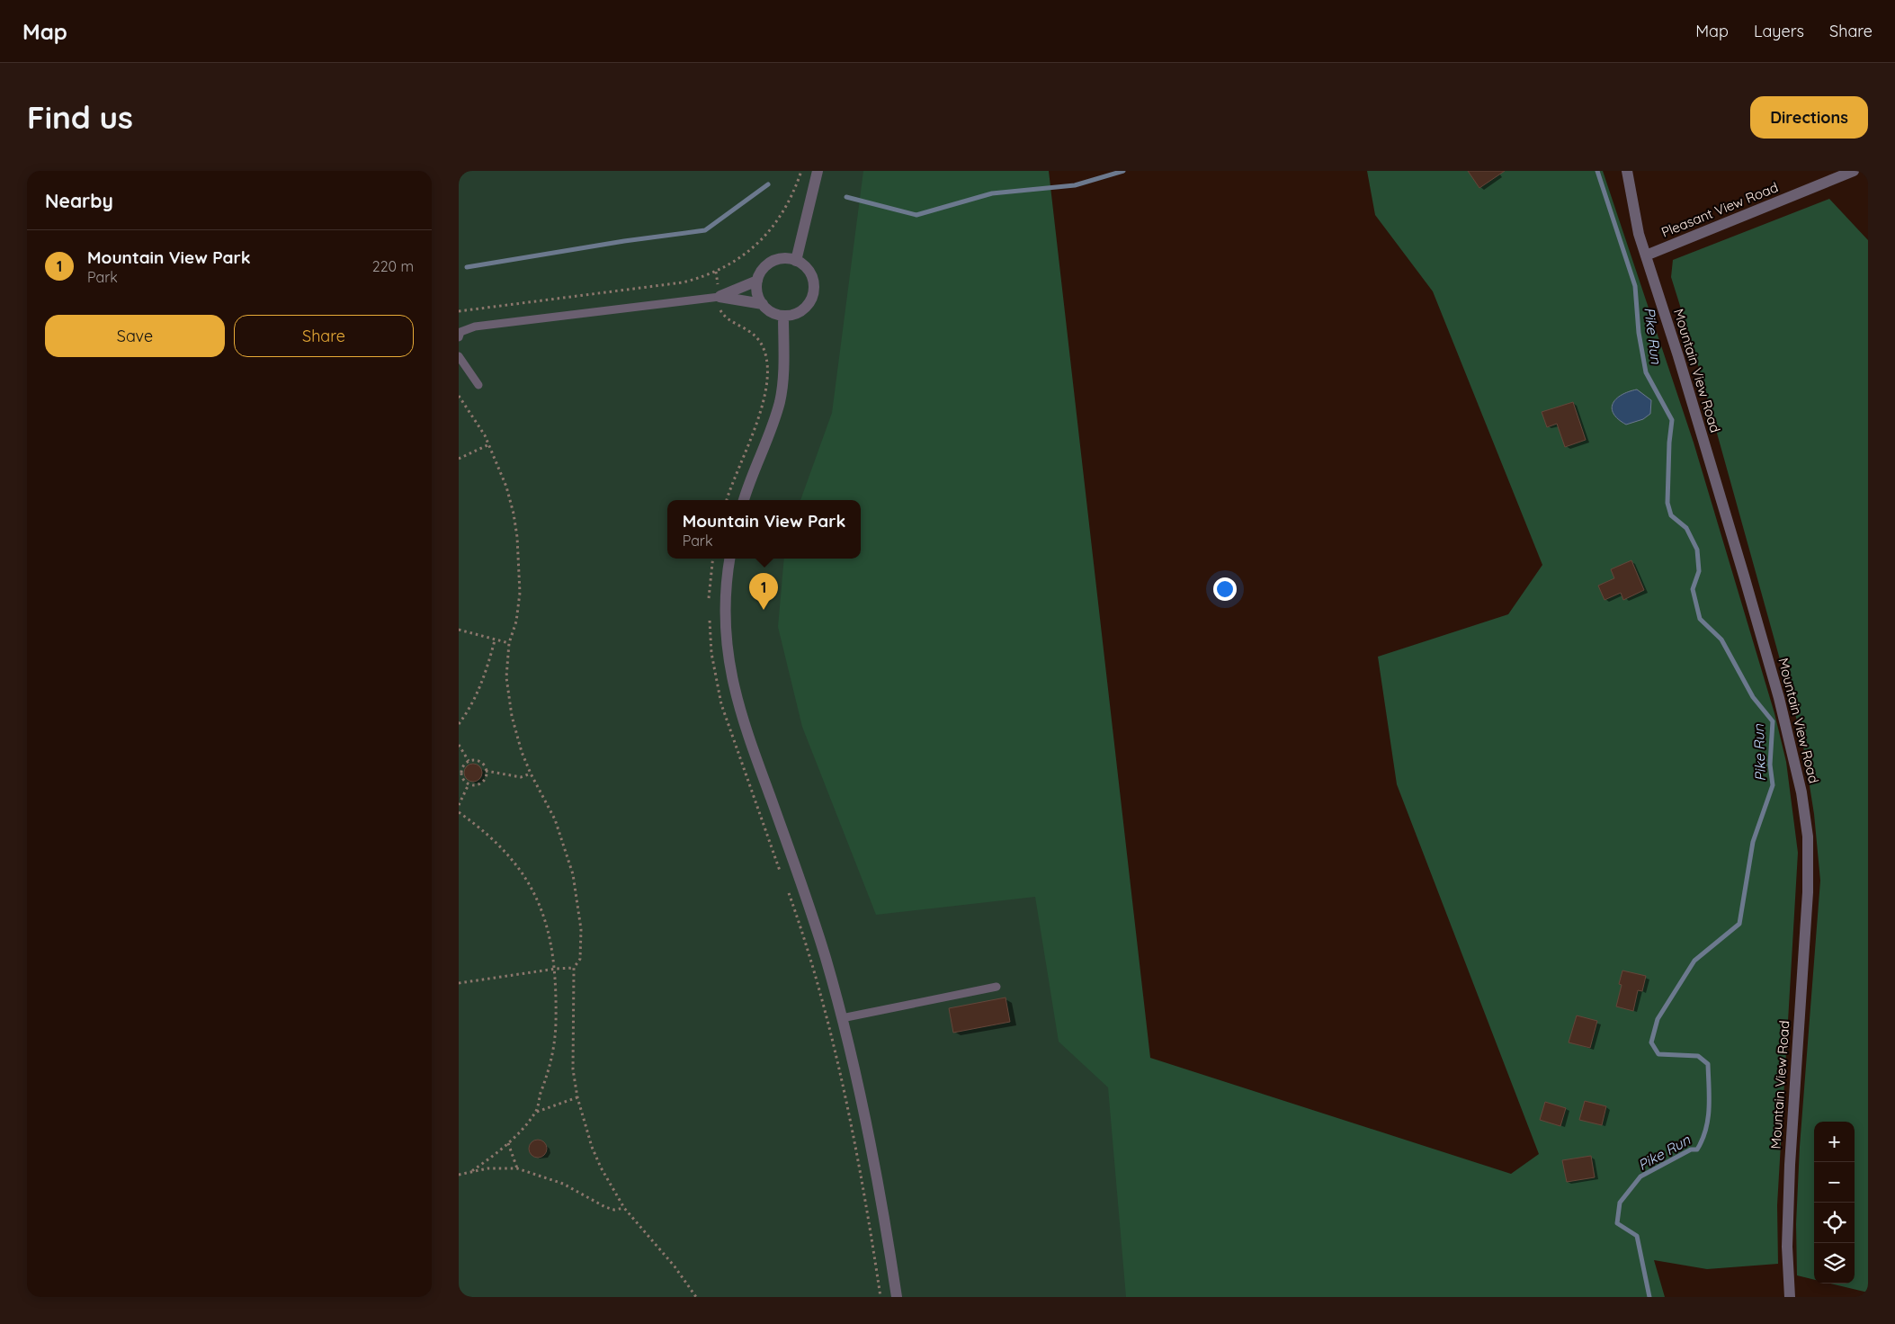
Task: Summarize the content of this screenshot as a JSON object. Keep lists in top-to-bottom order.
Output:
{
  "streets": {
    "street": ["Pleasant View Road", "Mountain View Road"]
  },
  "crossings": [
    ["Pleasant View Road", "Mountain View Road"]
  ],
  "water": ["Pike Run"],
  "page": {
    "header": "Map",
    "nav": ["Map", "Layers", "Share"],
    "buttons": [
      "Directions",
      ["Save", "Share"]
    ],
    "title": "Find us",
    "heading": "Nearby",
    "list": [
      {
        "mark": "1",
        "name": "Mountain View Park",
        "note": "Park",
        "value": "220 m"
      }
    ],
    "popup": ["Mountain View Park", "Park"],
    "pins": "1",
    "map_buttons": ["+", "−"]
  }
}
